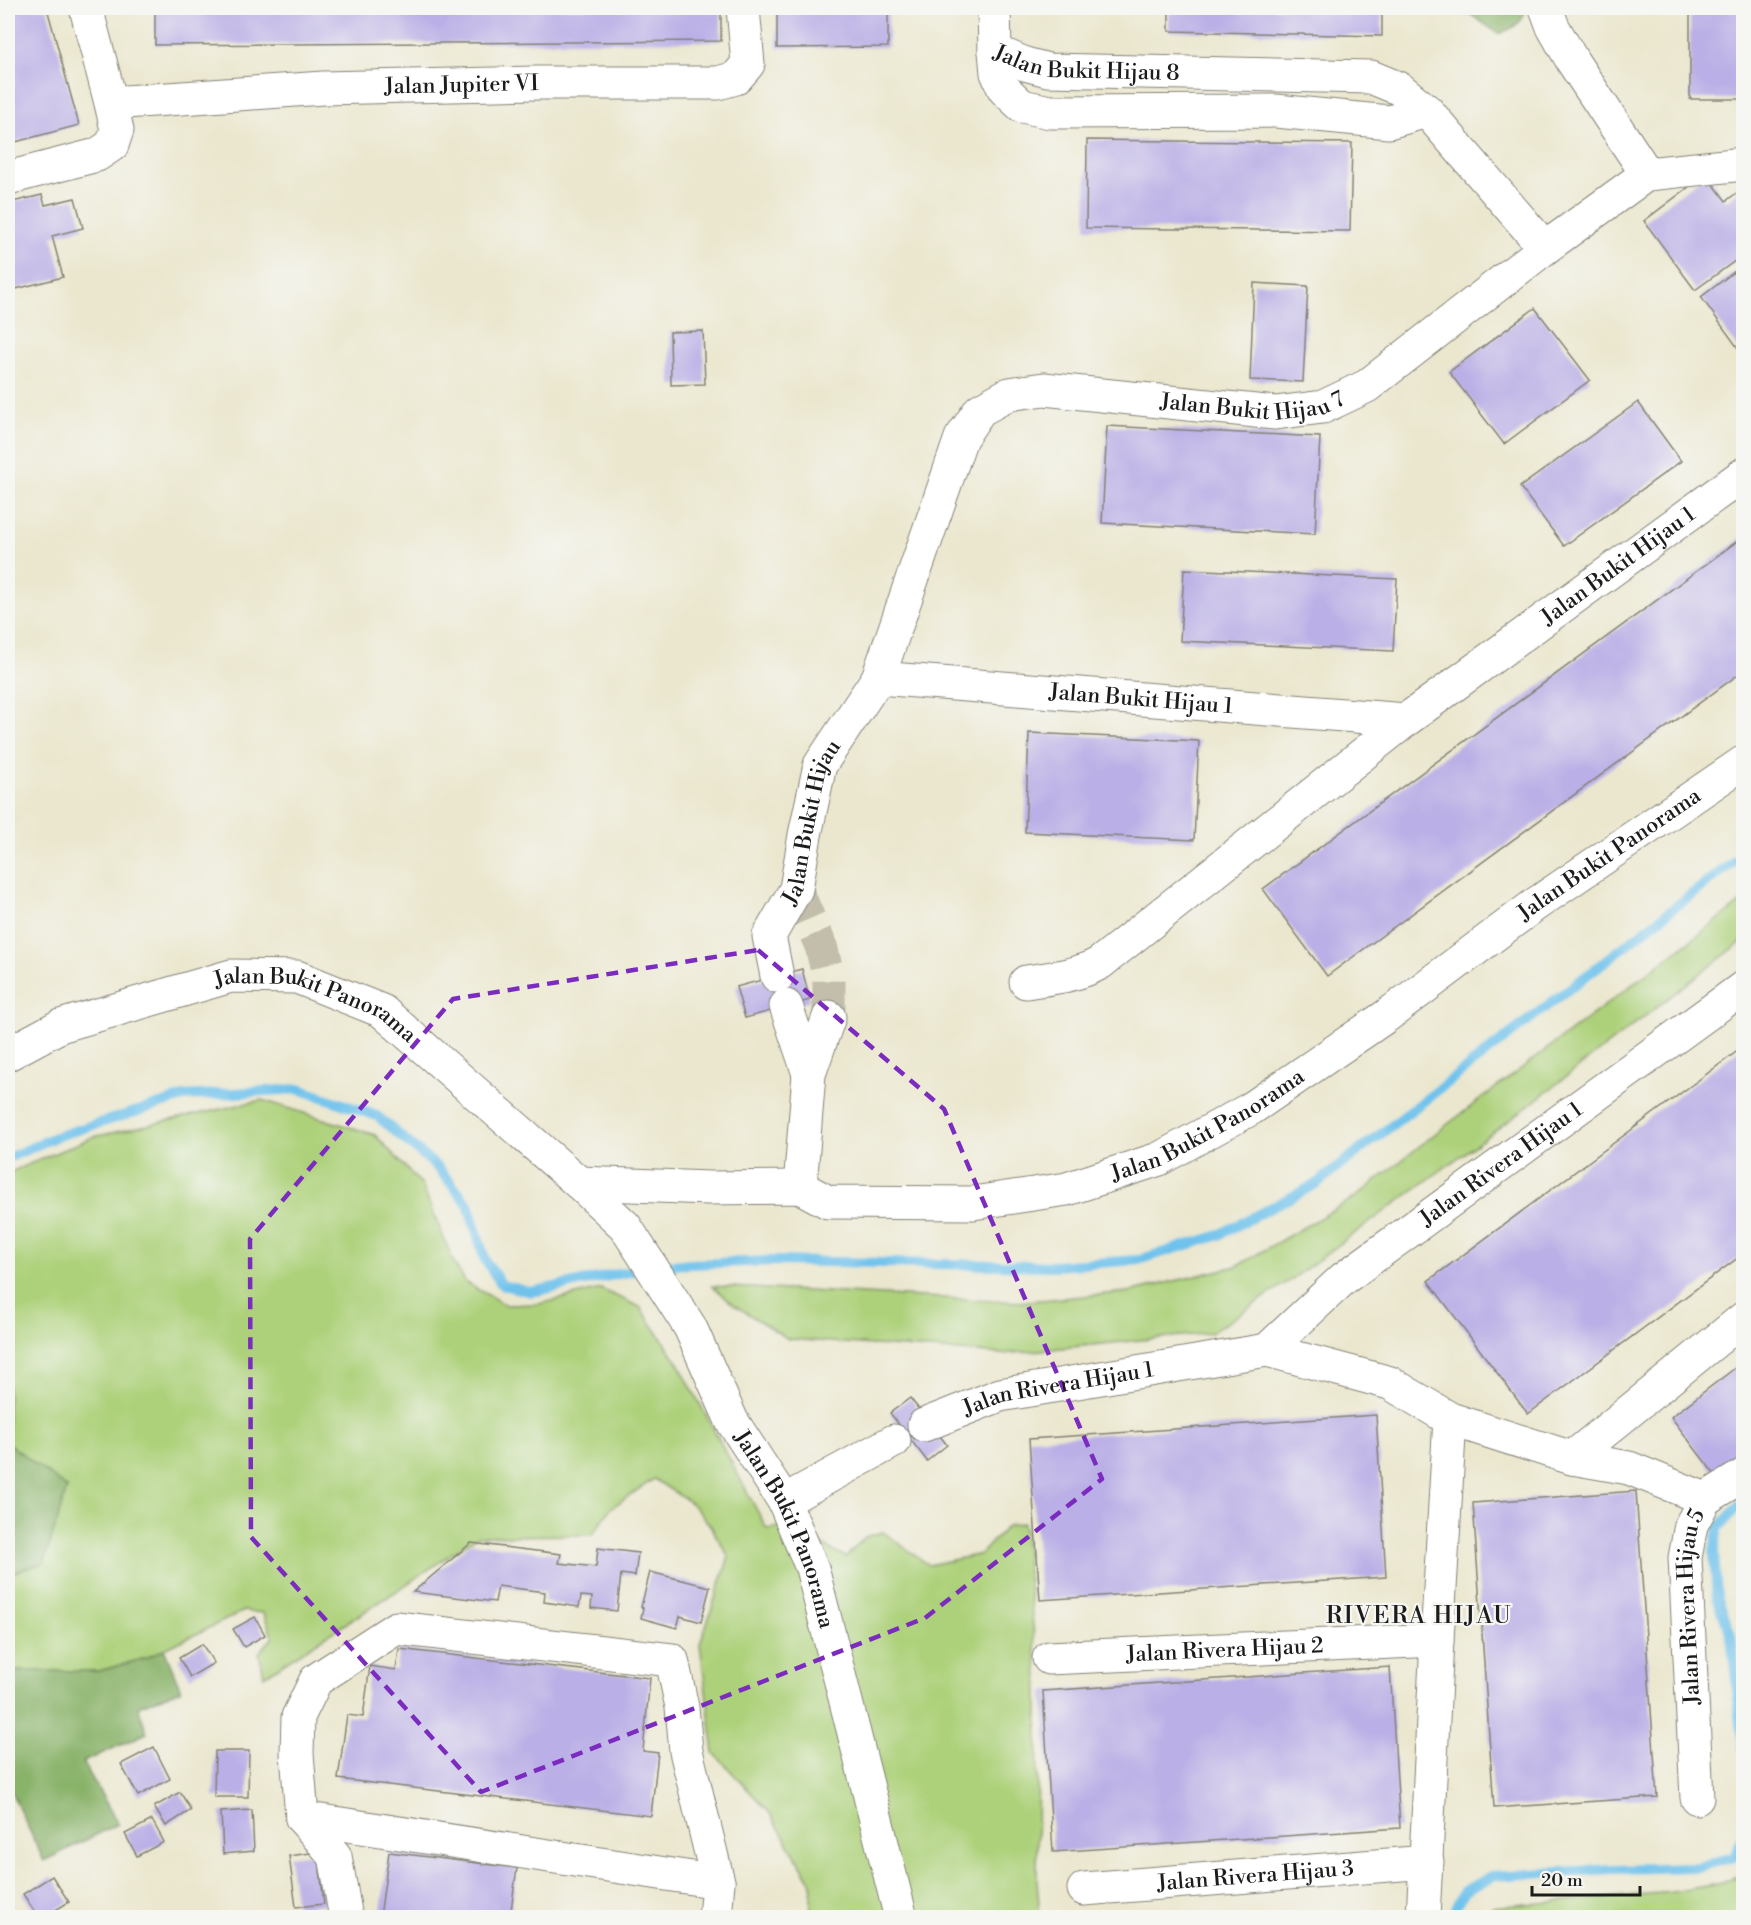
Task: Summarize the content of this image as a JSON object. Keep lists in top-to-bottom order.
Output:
{
  "streets": {
    "street": [
      "Jalan Bukit Hijau 8",
      "Jalan Jupiter VI",
      "Jalan Bukit Hijau 7",
      "Jalan Bukit Hijau 1",
      "Jalan Bukit Hijau",
      "Jalan Bukit Panorama",
      "Jalan Rivera Hijau 1",
      "Jalan Rivera Hijau 5",
      "Jalan Rivera Hijau 2",
      "Jalan Rivera Hijau 3"
    ]
  },
  "crossings": [
    ["Jalan Bukit Hijau 8", "Jalan Bukit Hijau 7"],
    ["Jalan Bukit Hijau 7", "Jalan Bukit Hijau 1"],
    ["Jalan Bukit Hijau 7", "Jalan Bukit Hijau"],
    ["Jalan Bukit Hijau 1", "Jalan Bukit Hijau"],
    ["Jalan Rivera Hijau 1", "Jalan Rivera Hijau 5"]
  ],
  "districts": ["RIVERA HIJAU"],
  "scale_bar": "20 m"
}
